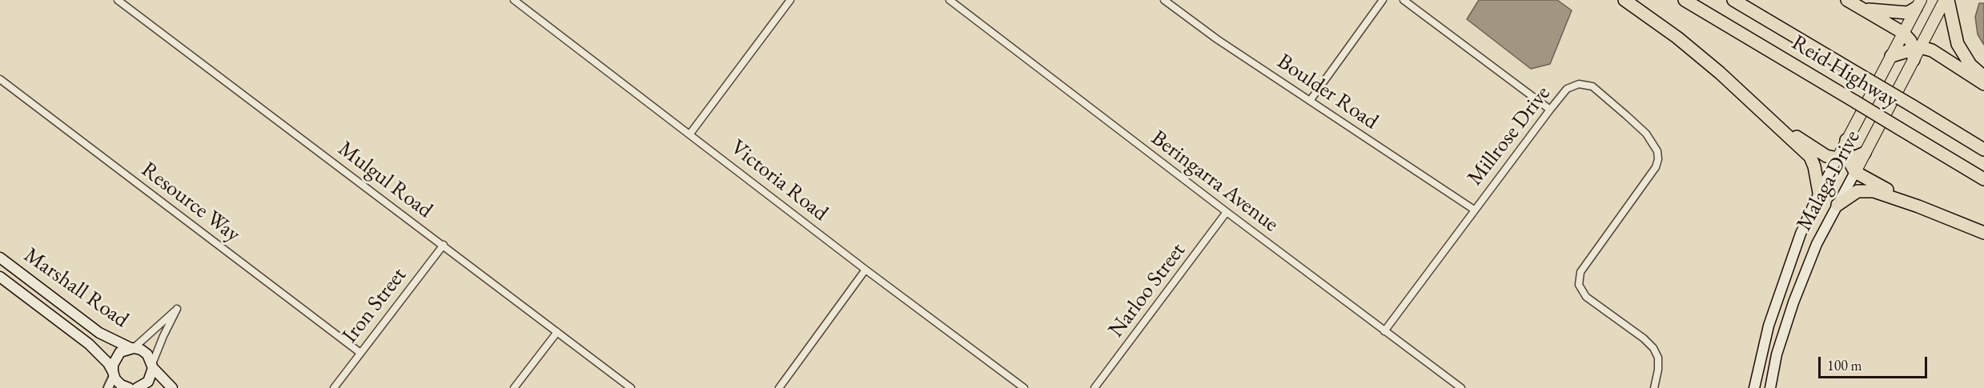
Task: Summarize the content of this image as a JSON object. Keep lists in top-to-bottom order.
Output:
{
  "streets": {
    "highway": ["Reid Highway"],
    "main road": ["Malaga Drive", "Marshall Road"],
    "street": [
      "Boulder Road",
      "Millrose Drive",
      "Mulgul Road",
      "Victoria Road",
      "Beringarra Avenue",
      "Resource Way",
      "Narloo Street",
      "Iron Street"
    ]
  },
  "crossings": [
    ["Boulder Road", "Millrose Drive"],
    ["Millrose Drive", "Beringarra Avenue"],
    ["Mulgul Road", "Iron Street"],
    ["Beringarra Avenue", "Narloo Street"],
    ["Resource Way", "Iron Street"]
  ],
  "scale_bar": "100 m"
}
